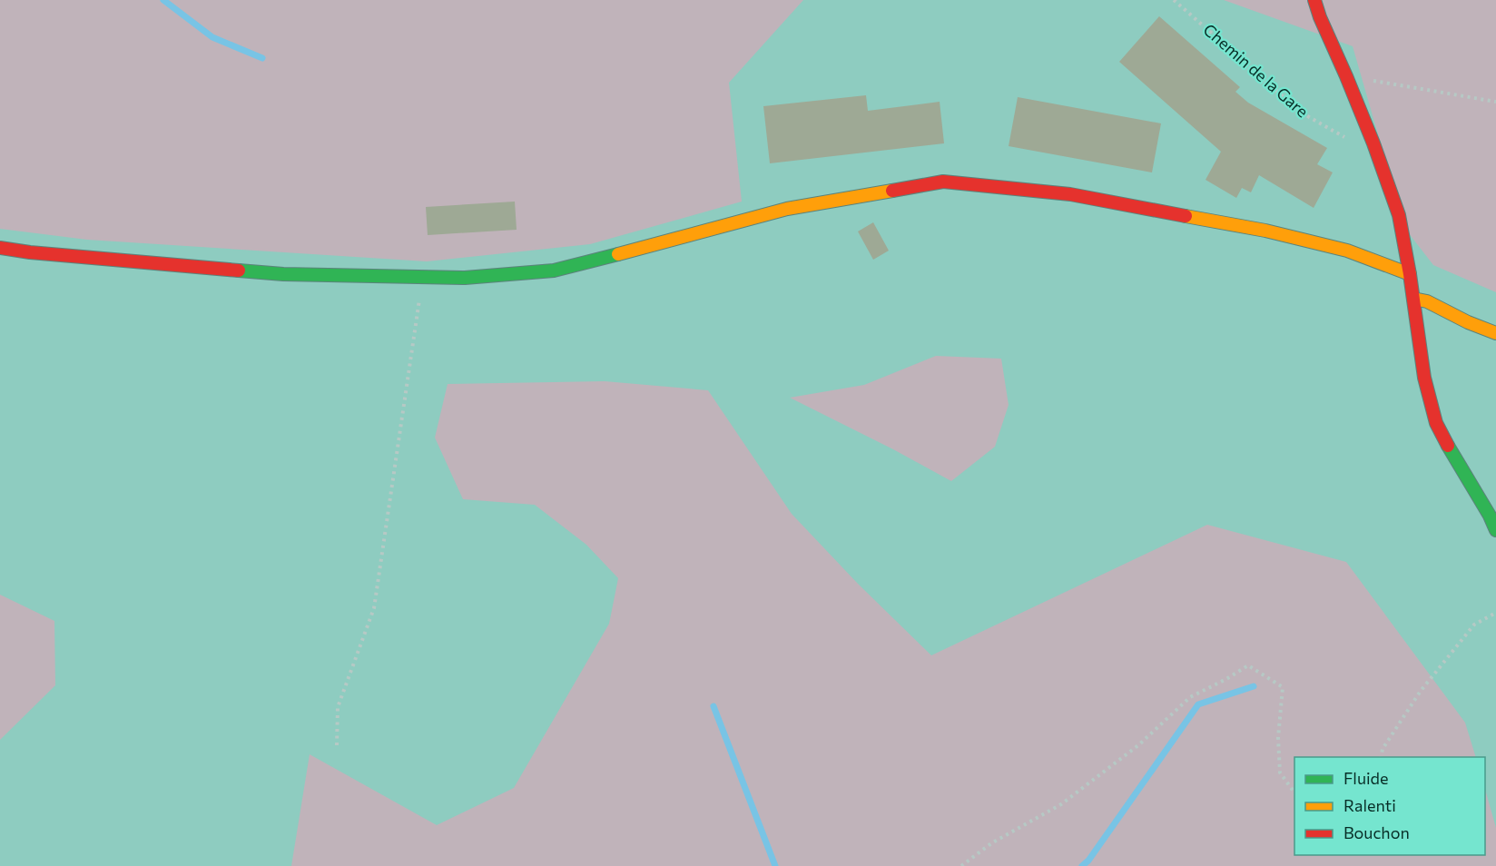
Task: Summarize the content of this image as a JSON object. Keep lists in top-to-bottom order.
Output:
{
  "streets": {
    "path": ["Chemin de la Gare"]
  },
  "legend": ["Fluide", "Ralenti", "Bouchon"]
}
